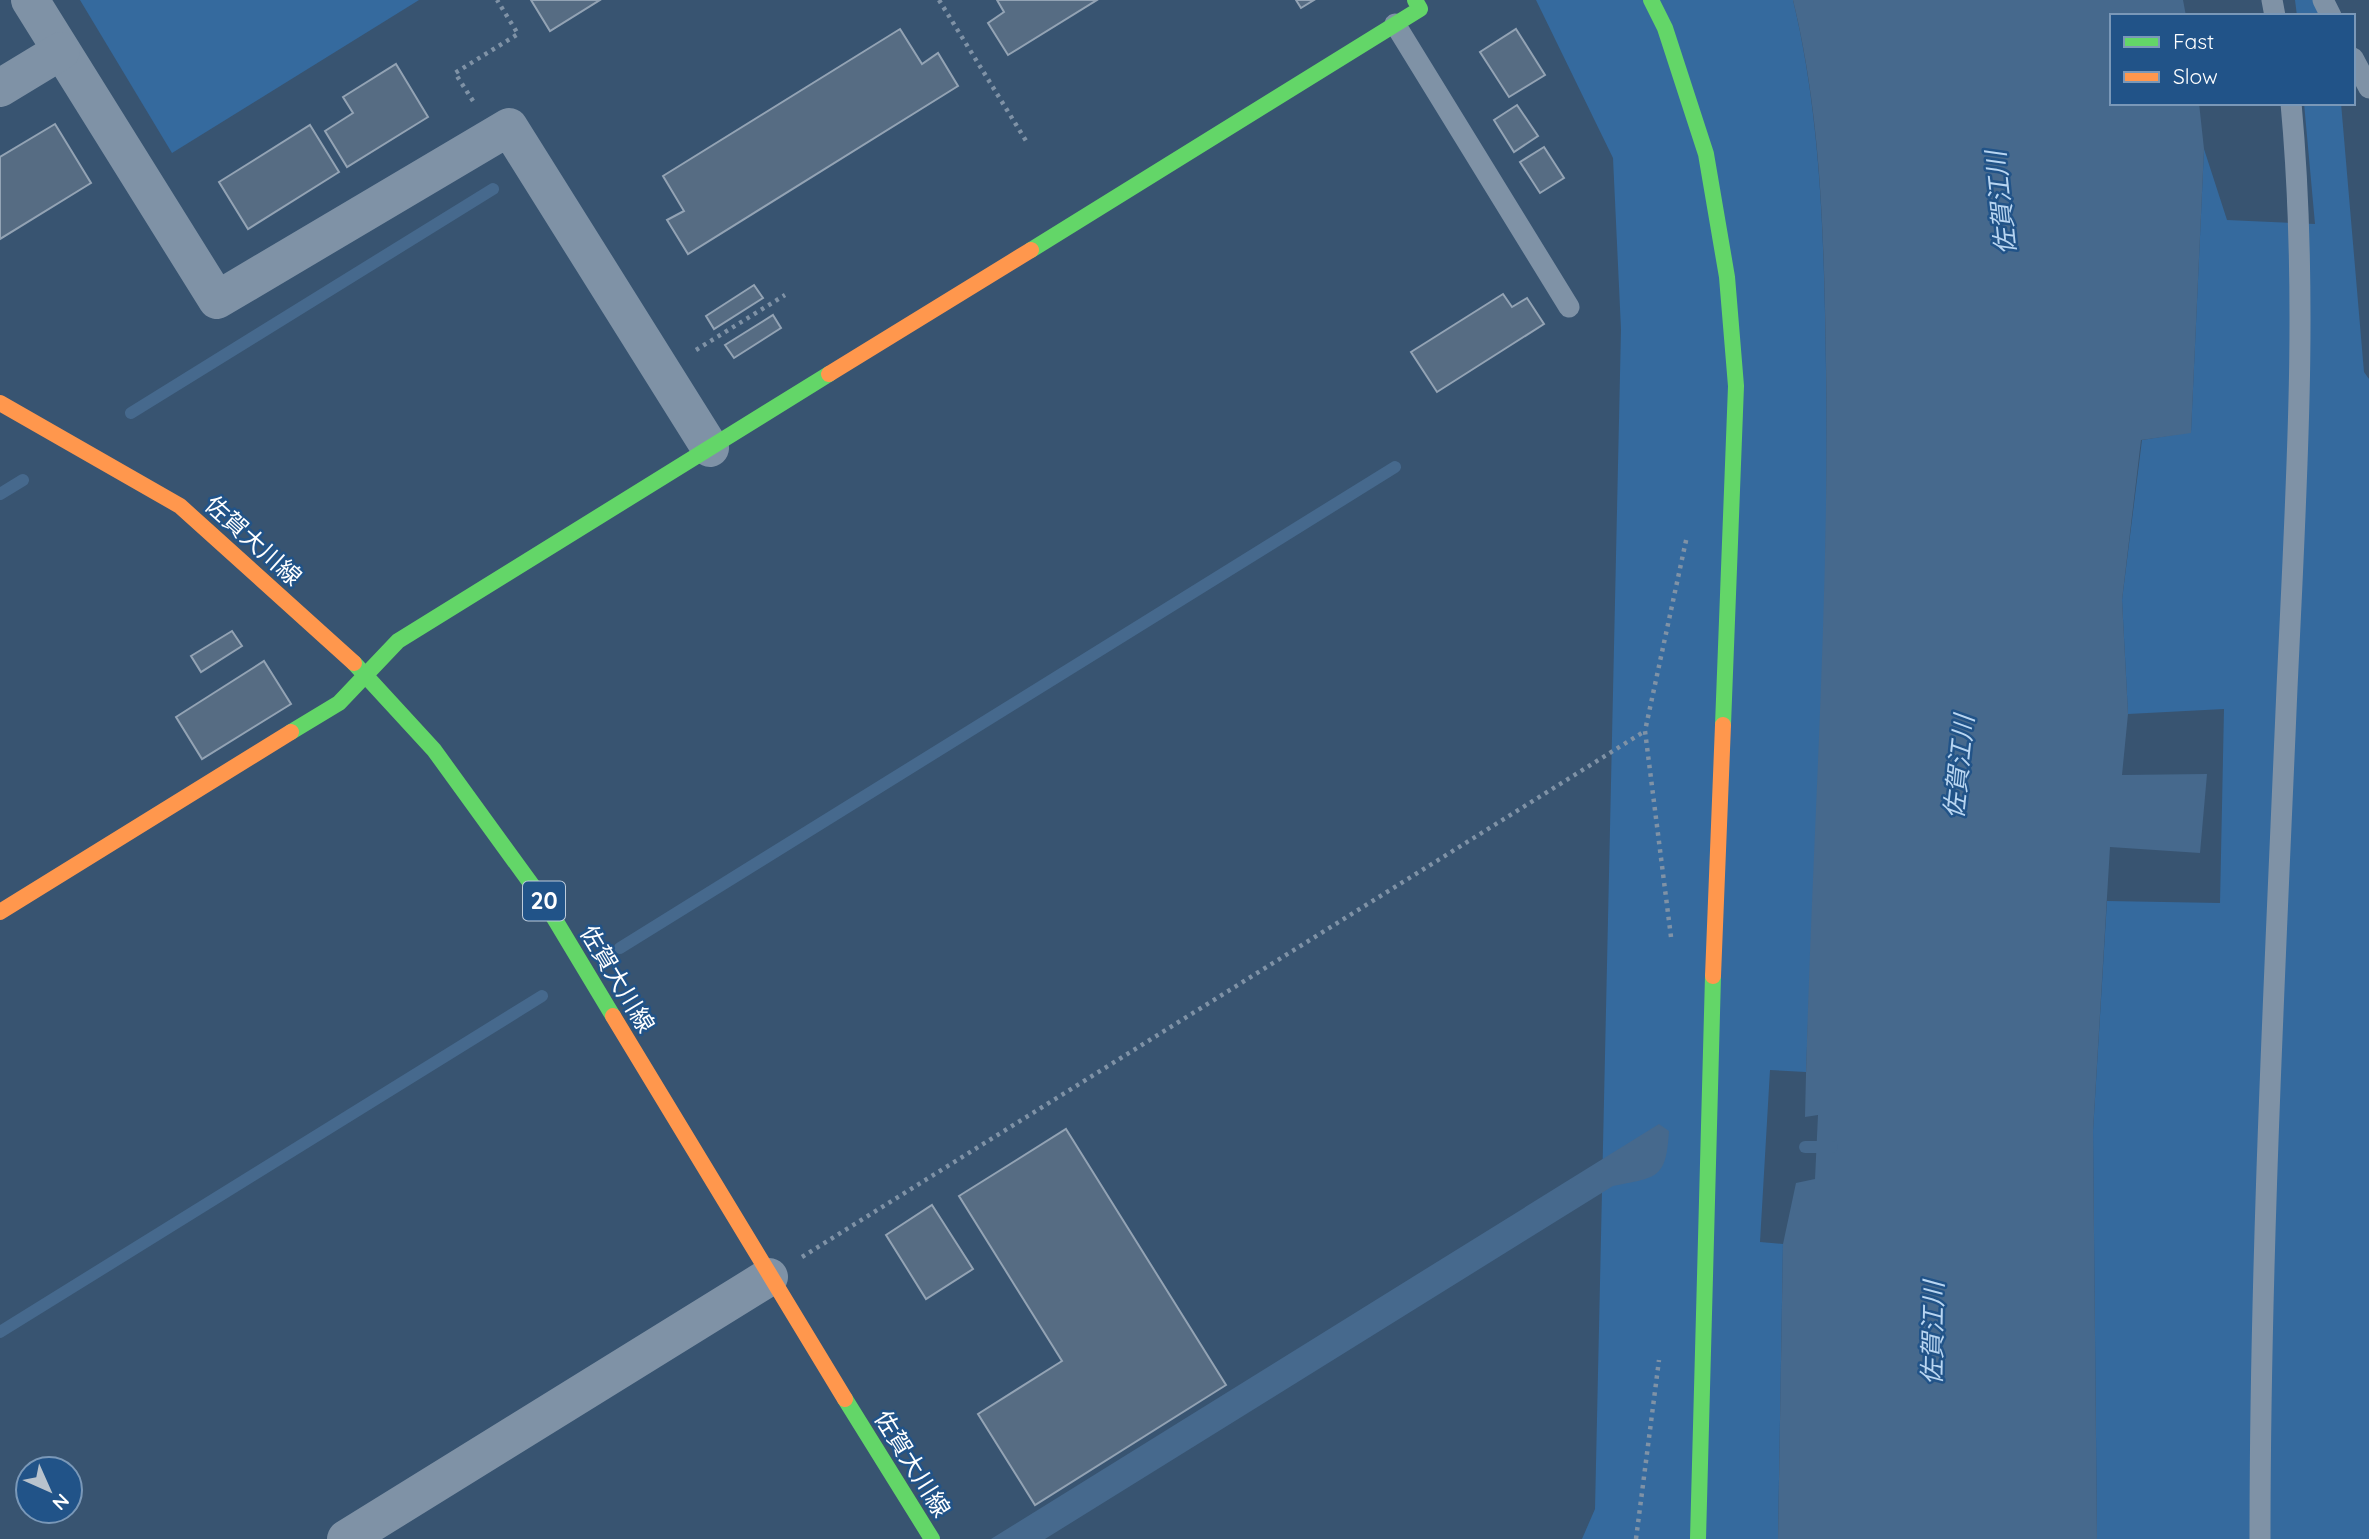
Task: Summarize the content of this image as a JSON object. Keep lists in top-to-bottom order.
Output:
{
  "streets": {
    "street": ["佐賀大川線", "20"]
  },
  "water": ["佐賀江川"],
  "legend": ["Fast", "Slow"],
  "north": "bottom right"
}
